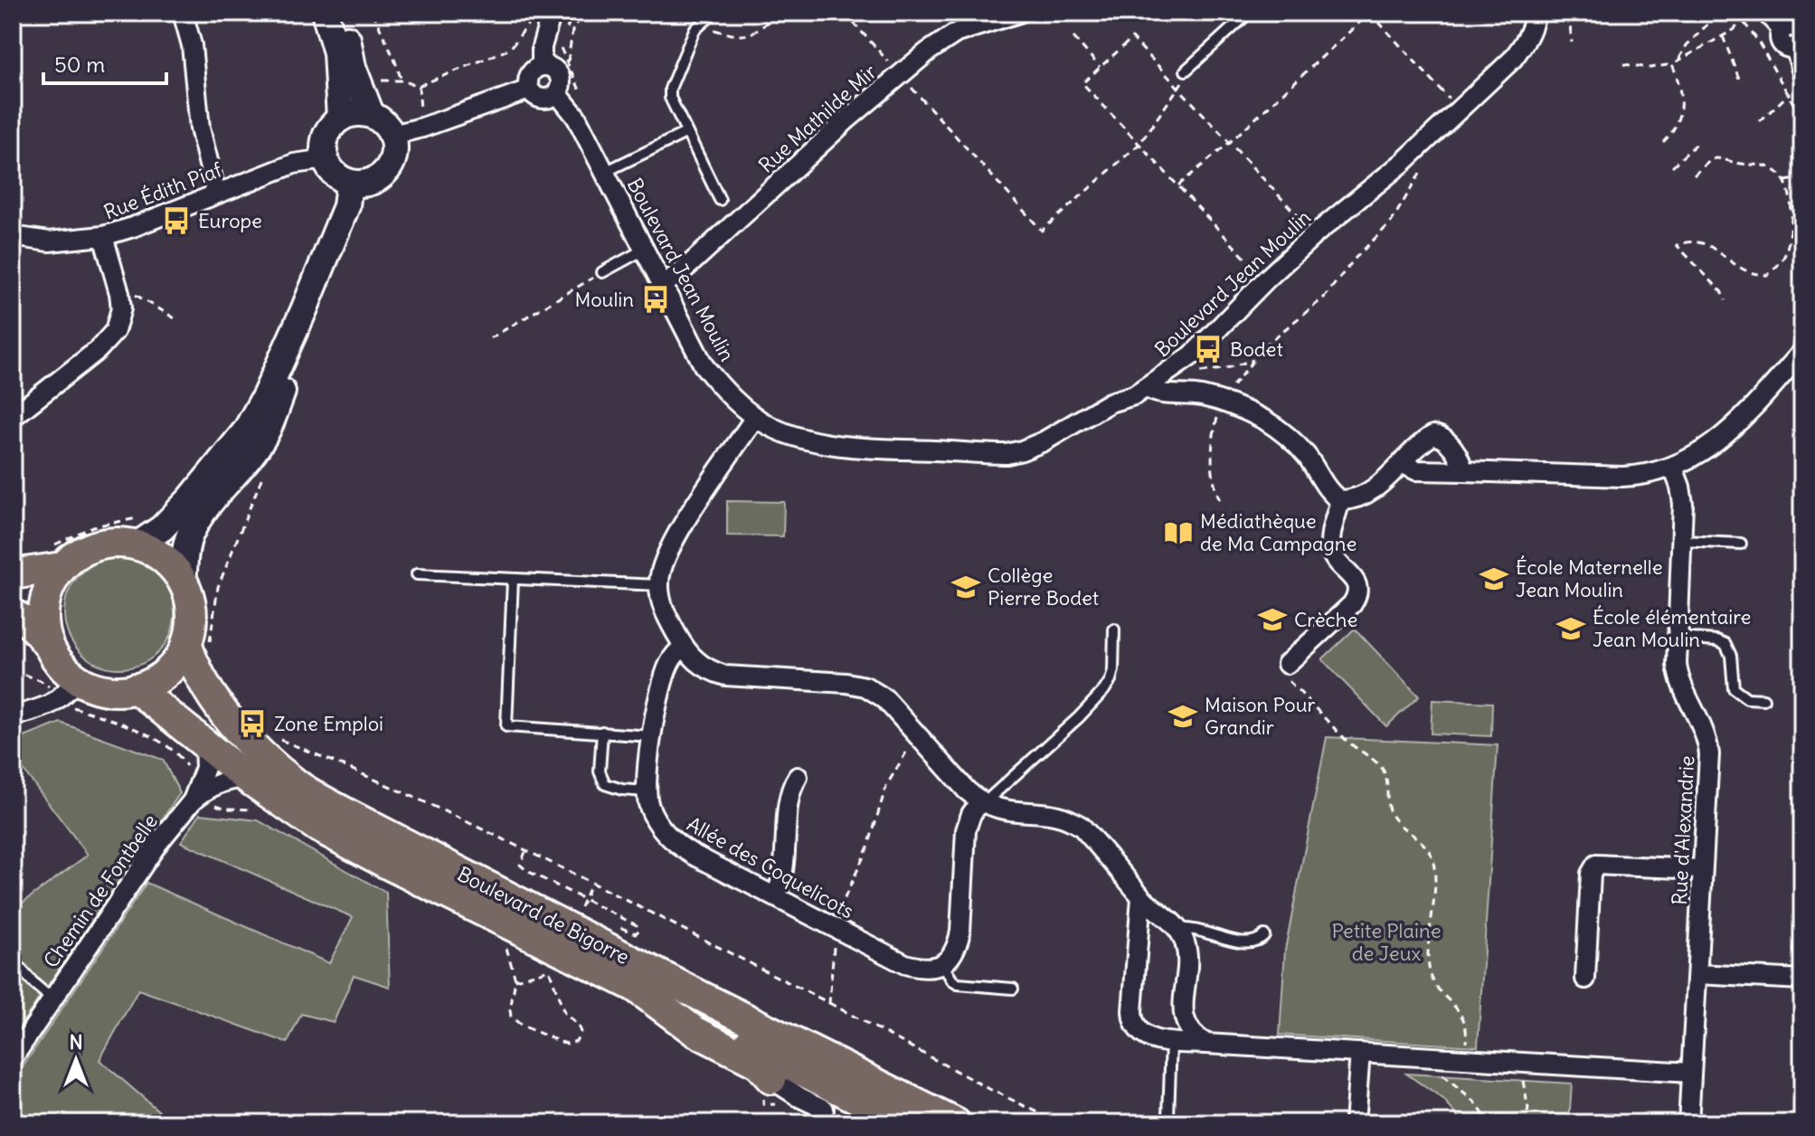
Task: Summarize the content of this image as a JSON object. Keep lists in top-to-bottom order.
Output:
{
  "streets": {
    "main road": ["Boulevard de Bigorre"],
    "street": [
      "Rue Mathilde Mir",
      "Rue Édith Piaf",
      "Boulevard Jean Moulin",
      "Rue d'Alexandrie",
      "Allée des Coquelicots",
      "Chemin de Fontbelle"
    ]
  },
  "crossings": [
    ["Rue Mathilde Mir", "Boulevard Jean Moulin"]
  ],
  "parks": ["Petite Plaine de Jeux"],
  "places": {
    "bus stop": [
      "Europe",
      "Moulin",
      "Bodet",
      "Zone Emploi"
    ],
    "library": ["Médiathèque de Ma Campagne"],
    "school or university": [
      "École Maternelle Jean Moulin",
      "Collège Pierre Bodet",
      "Crèche",
      "École élémentaire Jean Moulin",
      "Maison Pour Grandir"
    ]
  },
  "scale_bar": "50 m",
  "north": "top"
}
